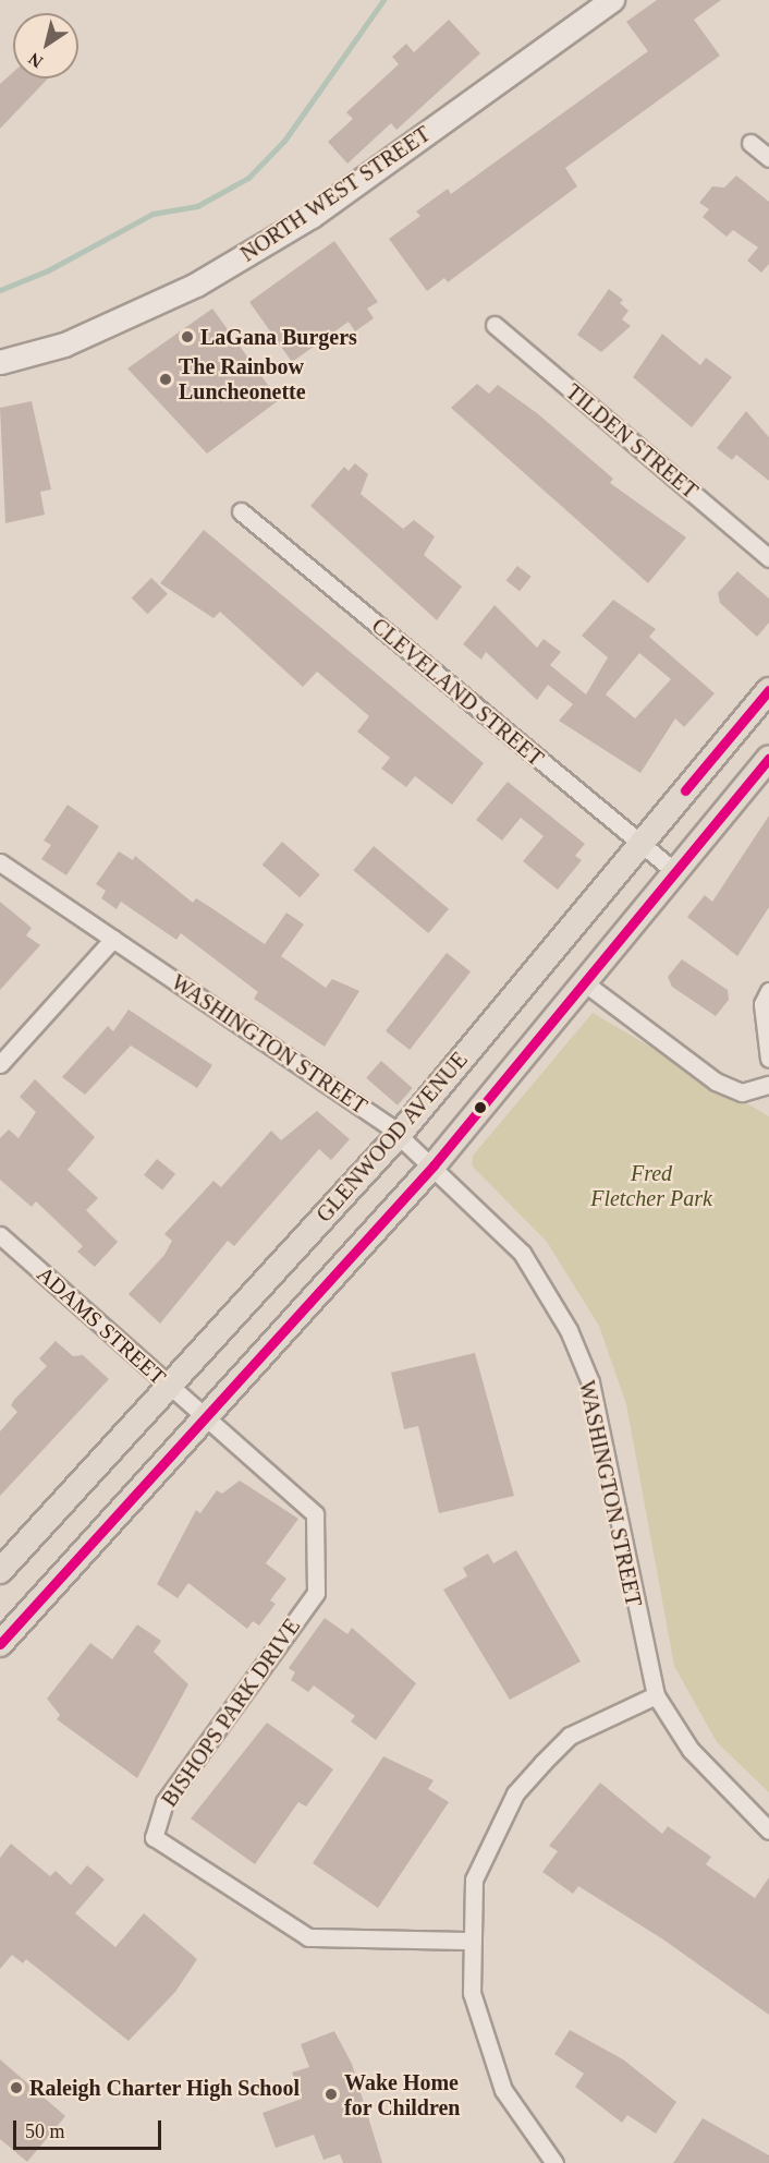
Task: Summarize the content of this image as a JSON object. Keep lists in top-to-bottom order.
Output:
{
  "streets": {
    "main road": ["GLENWOOD AVENUE"],
    "street": [
      "NORTH WEST STREET",
      "TILDEN STREET",
      "CLEVELAND STREET",
      "WASHINGTON STREET",
      "ADAMS STREET",
      "BISHOPS PARK DRIVE"
    ]
  },
  "crossings": [
    ["CLEVELAND STREET", "GLENWOOD AVENUE"],
    ["WASHINGTON STREET", "GLENWOOD AVENUE"],
    ["GLENWOOD AVENUE", "ADAMS STREET"],
    ["ADAMS STREET", "BISHOPS PARK DRIVE"]
  ],
  "parks": ["Fred Fletcher Park"],
  "places": [
    "LaGana Burgers",
    "The Rainbow Luncheonette",
    "Raleigh Charter High School",
    "Wake Home for Children"
  ],
  "scale_bar": "50 m",
  "north": "bottom left"
}
